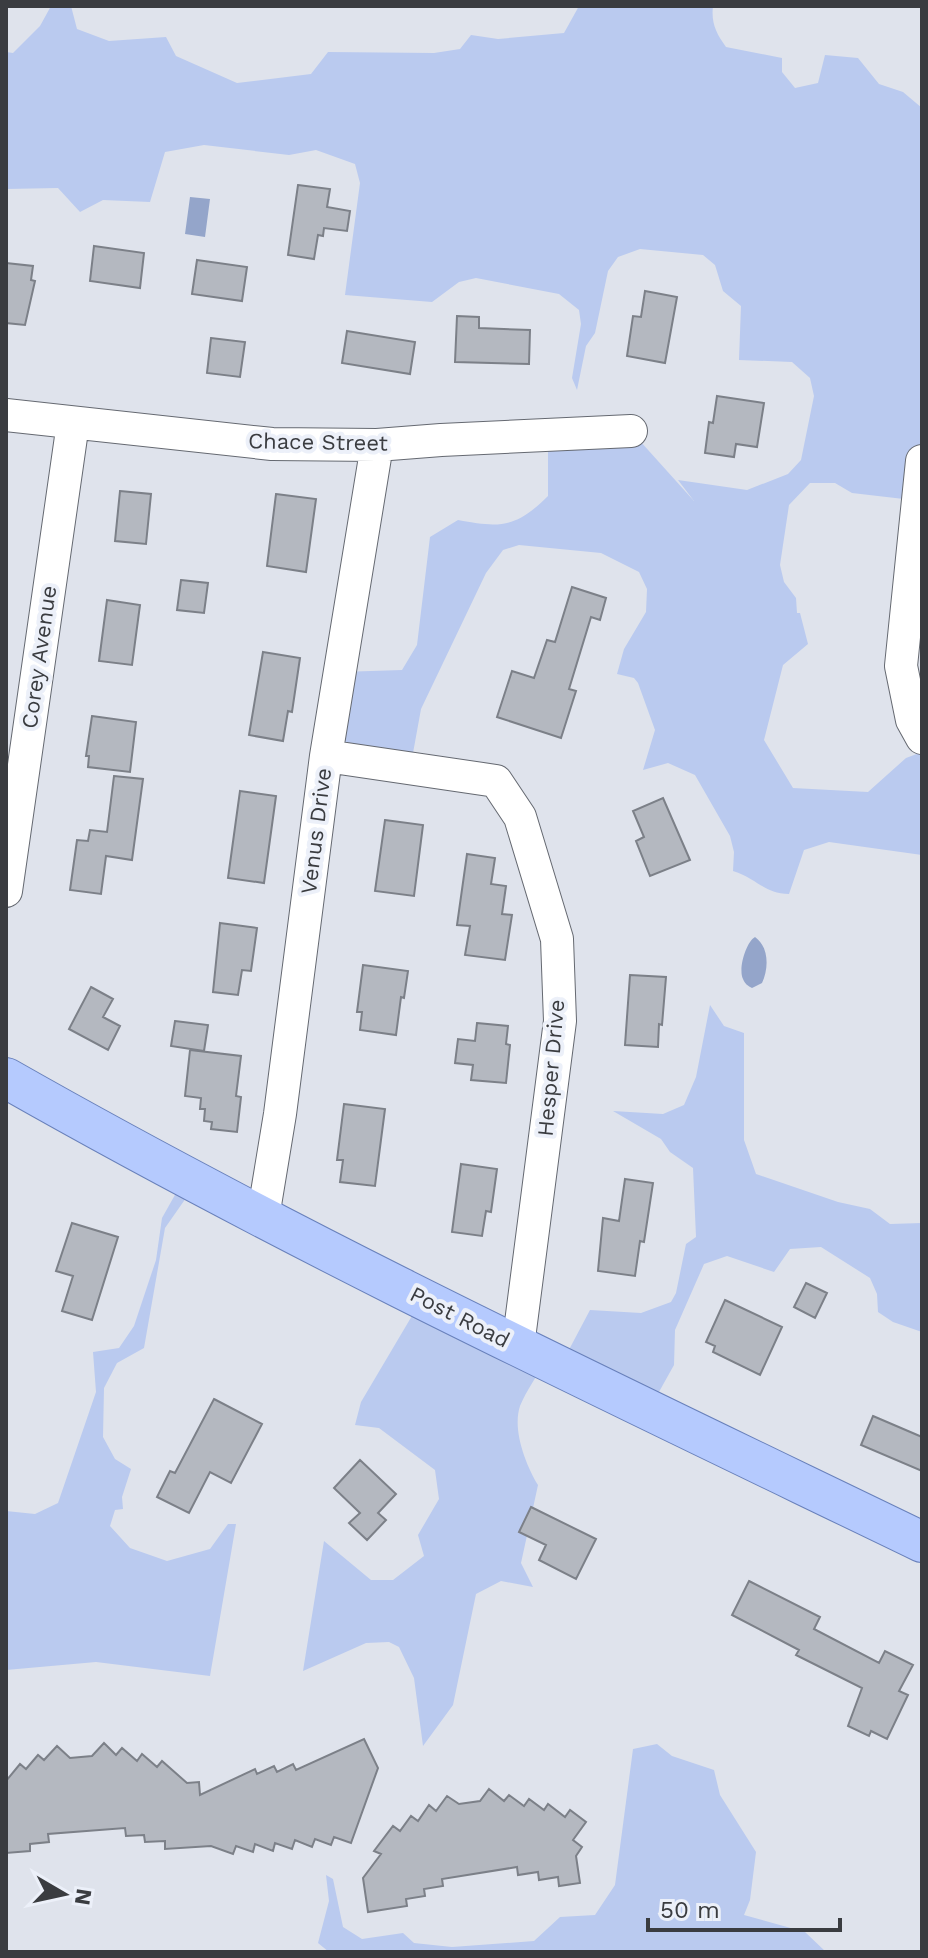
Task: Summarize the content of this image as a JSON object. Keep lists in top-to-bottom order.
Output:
{
  "streets": {
    "main road": ["Post Road"],
    "street": [
      "Chace Street",
      "Corey Avenue",
      "Venus Drive",
      "Hesper Drive"
    ]
  },
  "crossings": [
    ["Chace Street", "Corey Avenue"],
    ["Chace Street", "Venus Drive"],
    ["Venus Drive", "Hesper Drive"],
    ["Venus Drive", "Post Road"],
    ["Hesper Drive", "Post Road"]
  ],
  "scale_bar": "50 m",
  "north": "right"
}
